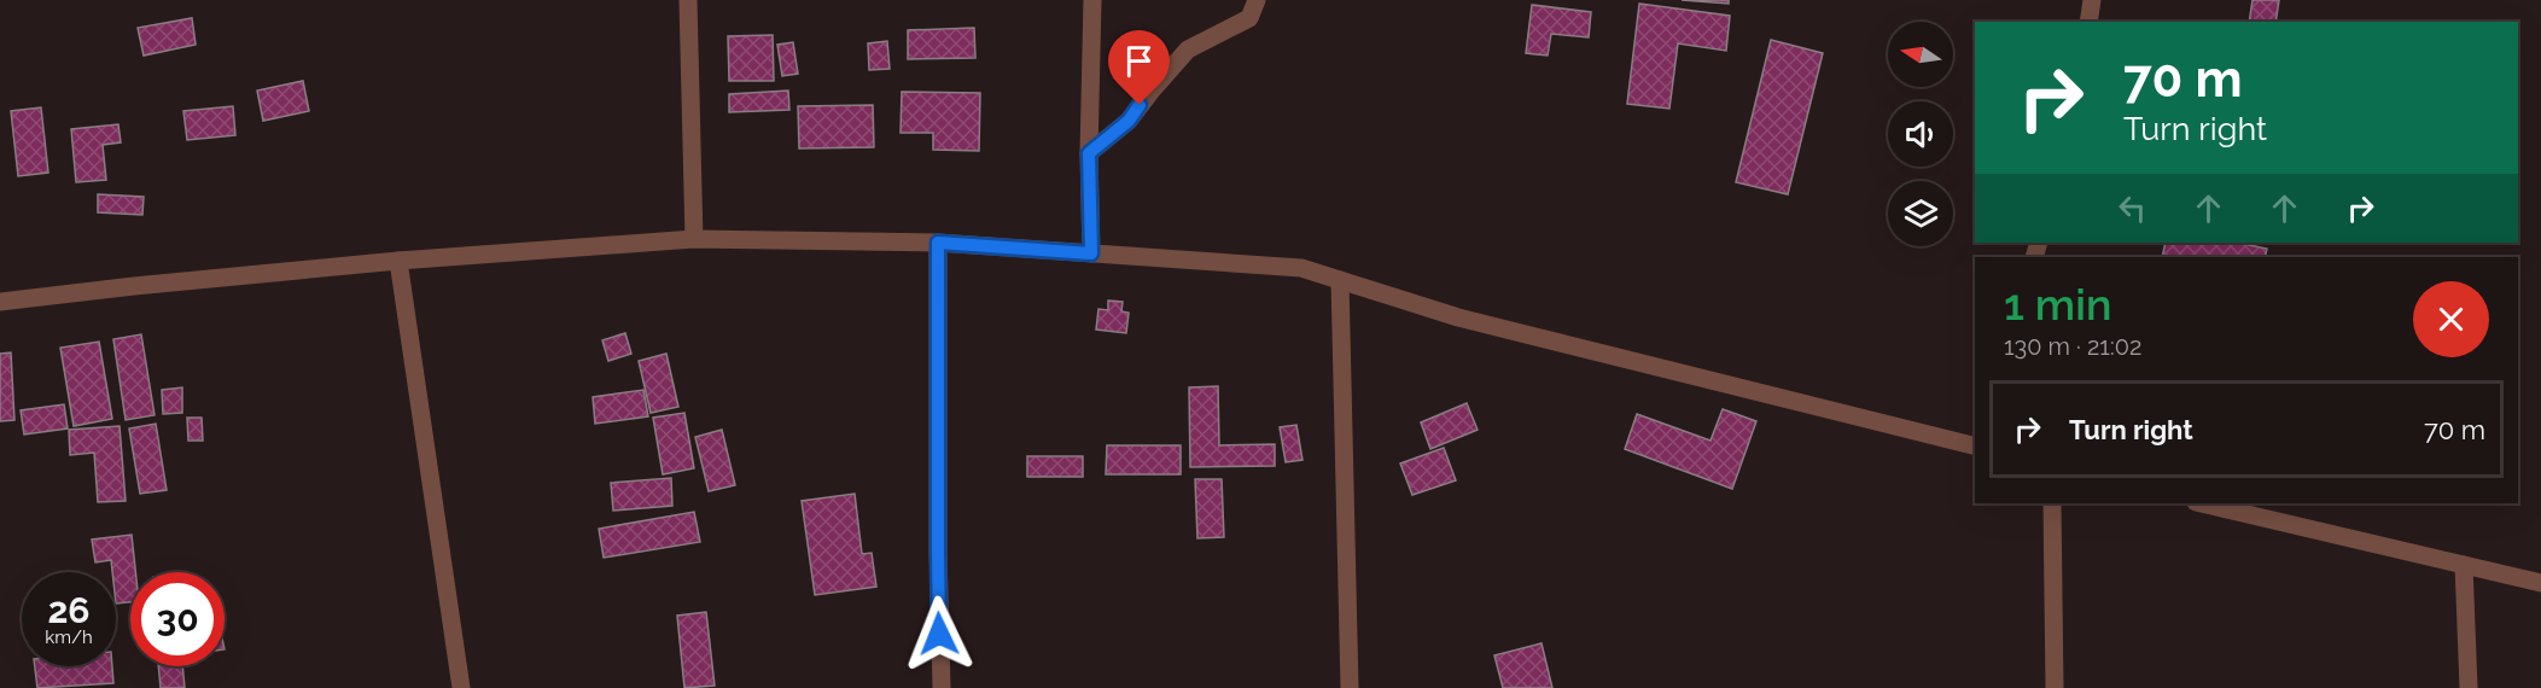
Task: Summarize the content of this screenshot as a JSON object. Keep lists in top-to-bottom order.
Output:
{
  "north": "left",
  "page": {
    "turn": ["70 m", "Turn right"],
    "heading": ["1 min", "130 m · 21:02"],
    "list": [
      {
        "name": "Turn right",
        "value": "70 m"
      }
    ],
    "speed": "26 km/h",
    "limit": "30"
  }
}
